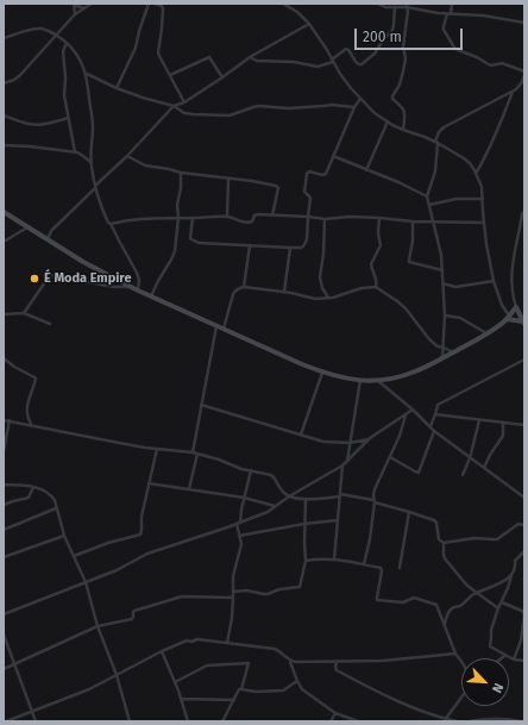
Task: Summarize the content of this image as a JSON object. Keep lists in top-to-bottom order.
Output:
{
  "places": ["É Moda Empire"],
  "scale_bar": "200 m",
  "north": "bottom right"
}
